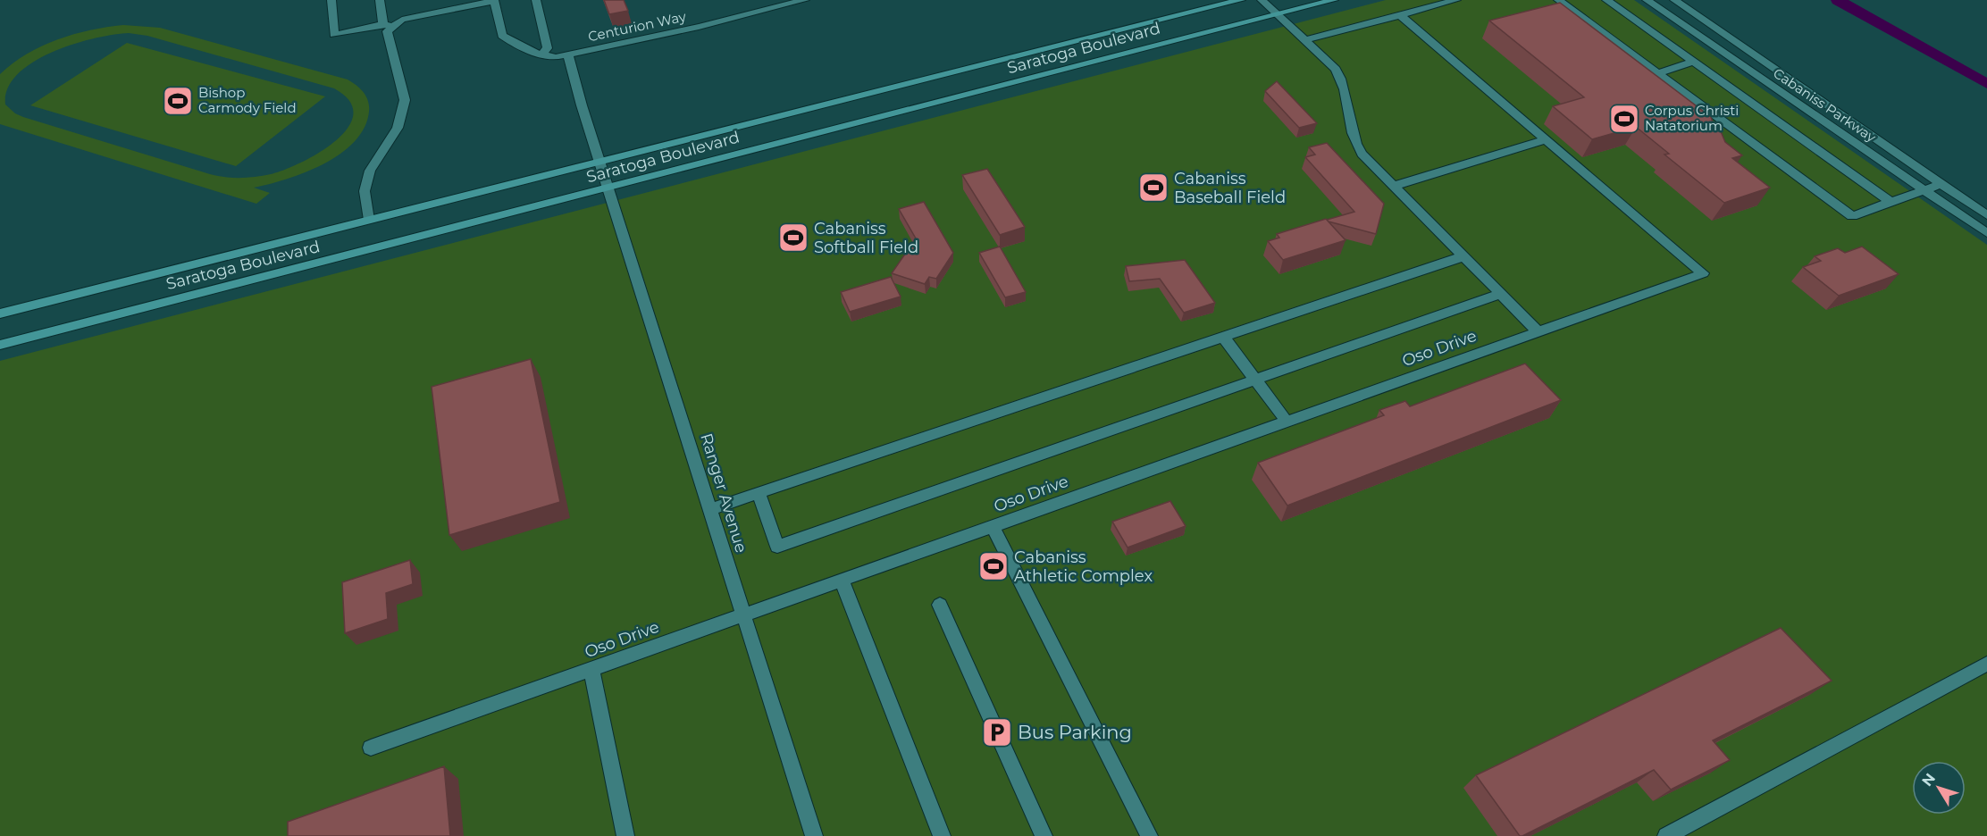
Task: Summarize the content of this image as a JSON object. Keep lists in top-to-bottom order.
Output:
{
  "streets": {
    "main road": ["Saratoga Boulevard"],
    "street": [
      "Centurion Way",
      "Cabaniss Parkway",
      "Oso Drive",
      "Ranger Avenue"
    ]
  },
  "crossings": [
    ["Saratoga Boulevard", "Ranger Avenue"],
    ["Oso Drive", "Ranger Avenue"]
  ],
  "places": {
    "sports": [
      "Bishop Carmody Field",
      "Corpus Christi Natatorium",
      "Cabaniss Baseball Field",
      "Cabaniss Softball Field",
      "Cabaniss Athletic Complex"
    ],
    "parking": ["Bus Parking"]
  },
  "north": "top left"
}
